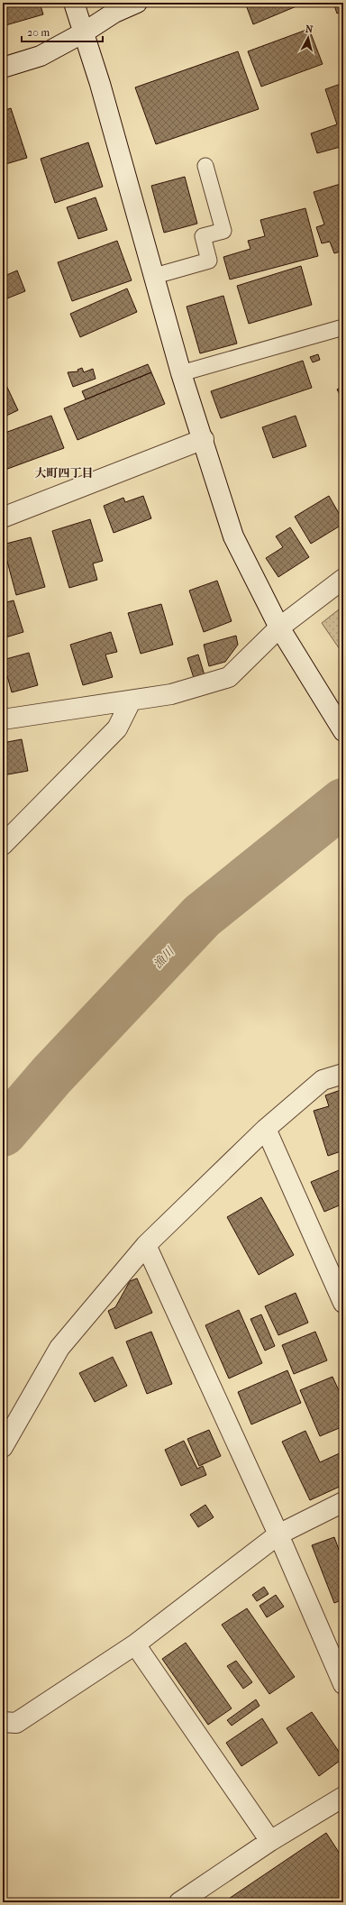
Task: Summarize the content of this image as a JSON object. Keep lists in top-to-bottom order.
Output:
{
  "districts": ["大町四丁目"],
  "water": ["漁川"],
  "scale_bar": "20 m",
  "north": "top"
}
